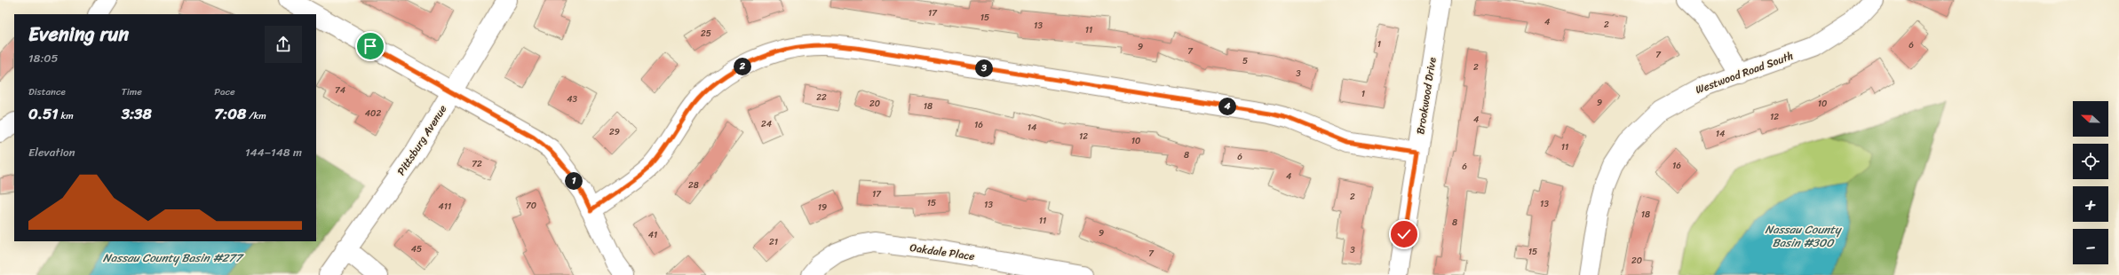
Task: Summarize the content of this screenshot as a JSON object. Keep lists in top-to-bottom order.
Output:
{
  "streets": {
    "street": [
      "Westwood Road South",
      "Brookwood Drive",
      "Pittsburg Avenue",
      "Oakdale Place"
    ]
  },
  "water": ["Nassau County Basin #300", "Nassau County Basin #277"],
  "house_numbers": [
    "17",
    "15",
    "4",
    "2",
    "13",
    "11",
    "25",
    "1",
    "6",
    "9",
    "7",
    "7",
    "5",
    "2",
    "3",
    "74",
    "1",
    "22",
    "43",
    "9",
    "20",
    "10",
    "18",
    "402",
    "12",
    "4",
    "24",
    "16",
    "14",
    "29",
    "14",
    "12",
    "10",
    "11",
    "8",
    "6",
    "72",
    "16",
    "6",
    "4",
    "28",
    "17",
    "2",
    "15",
    "13",
    "13",
    "70",
    "411",
    "19",
    "18",
    "11",
    "8",
    "9",
    "41",
    "21",
    "45",
    "3",
    "15",
    "7",
    "20"
  ],
  "north": "left",
  "page": {
    "heading": ["Evening run", "18:05"],
    "pins": [
      "2",
      "3",
      "4",
      "1"
    ],
    "stats": [
      ["Distance", "0.51 km"],
      ["Time", "3:38"],
      ["Pace", "7:08 /km"]
    ],
    "map_buttons": ["+", "−"],
    "chart": ["Elevation", "144–148 m"]
  }
}
